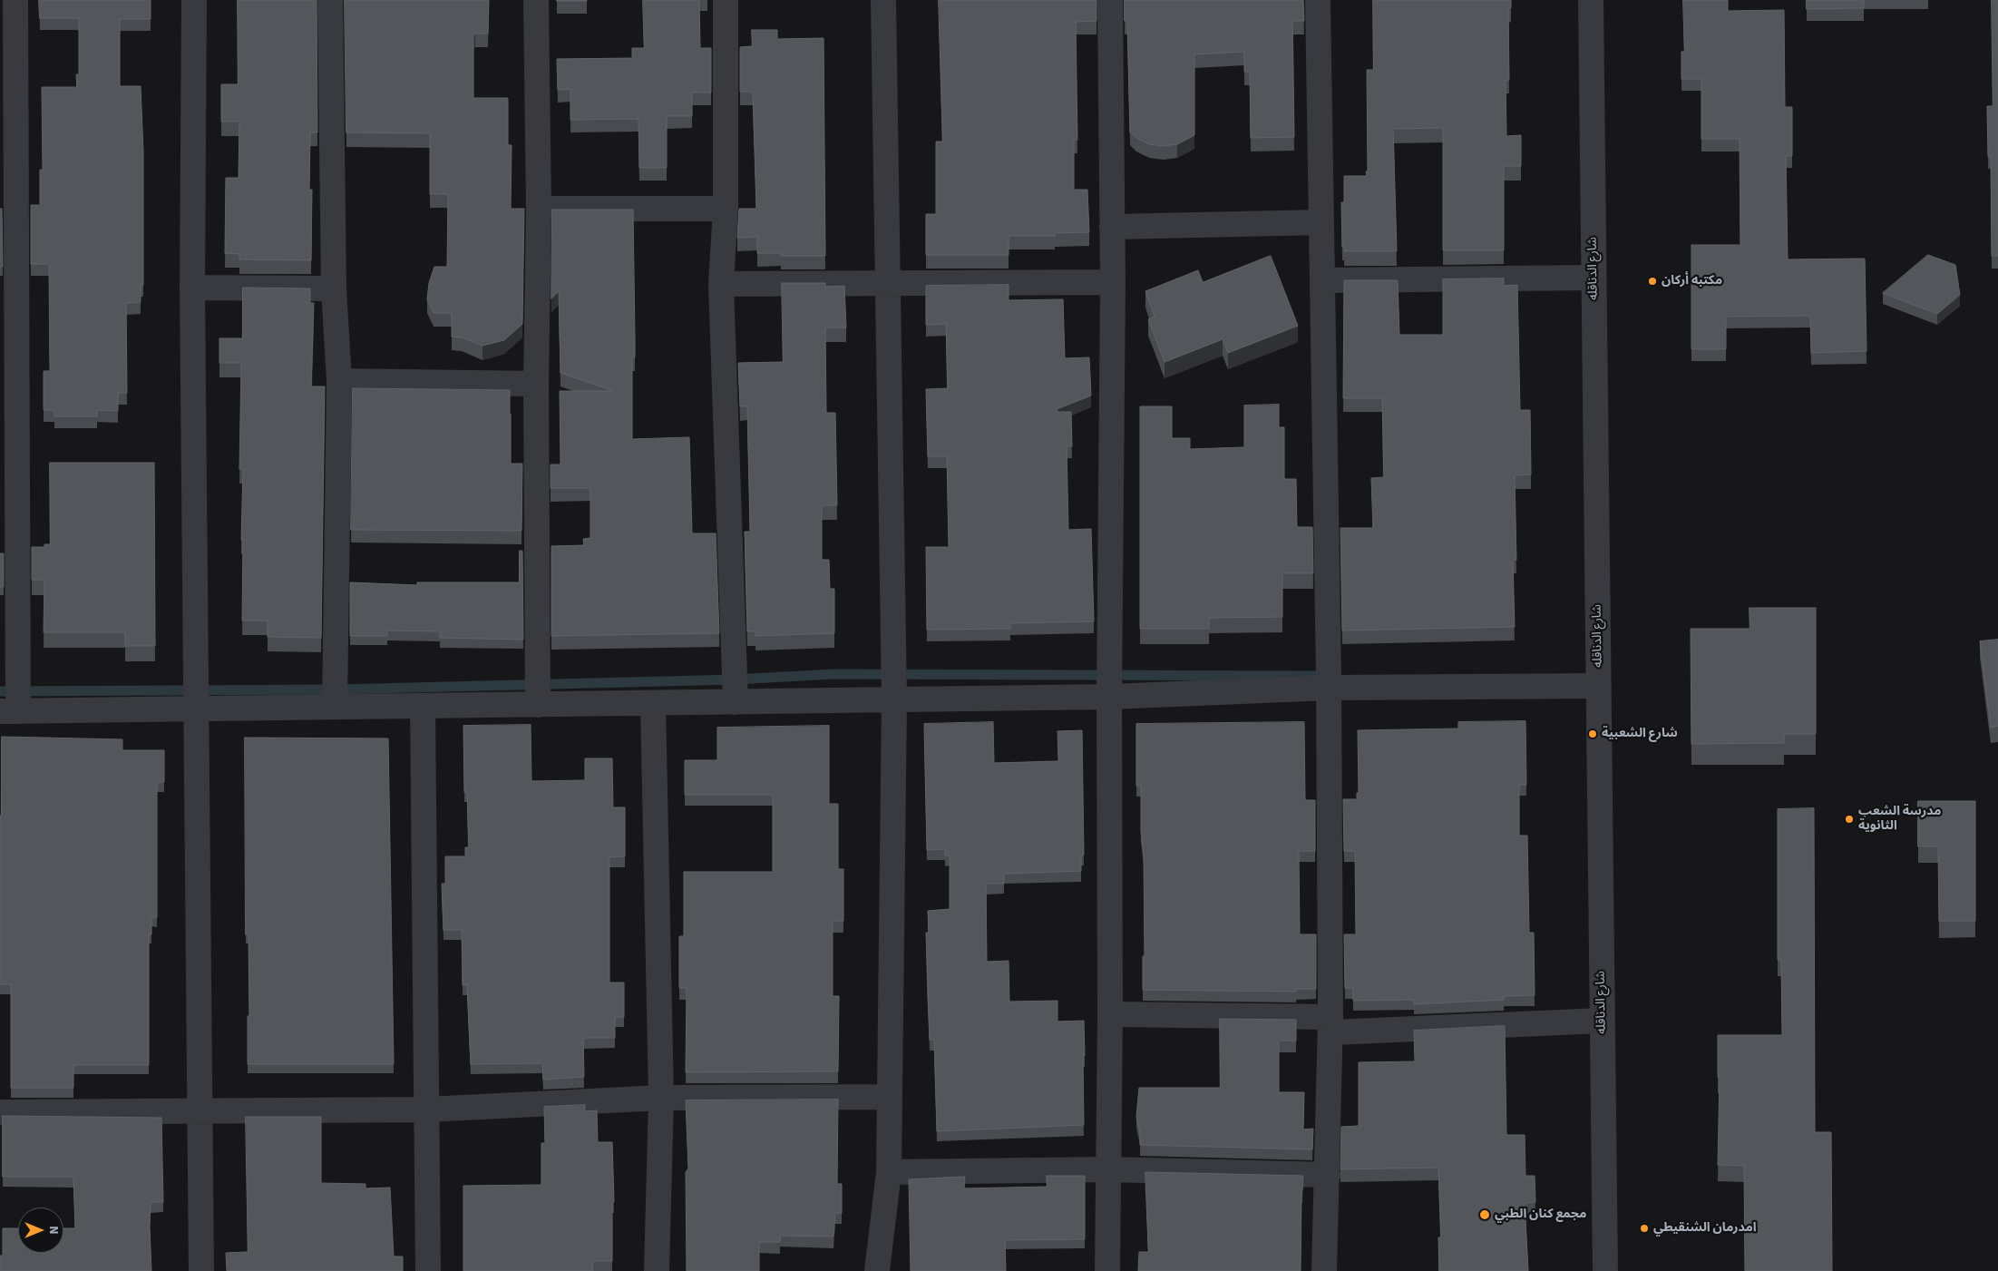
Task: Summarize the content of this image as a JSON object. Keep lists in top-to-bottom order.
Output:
{
  "streets": {
    "street": ["شارع الدناقله"]
  },
  "places": [
    "مكتبه أركان",
    "شارع الشعبية",
    "مدرسة الشعب الثانوية",
    "مجمع كنان الطبي",
    "امدرمان الشنقيطي"
  ],
  "north": "right"
}
